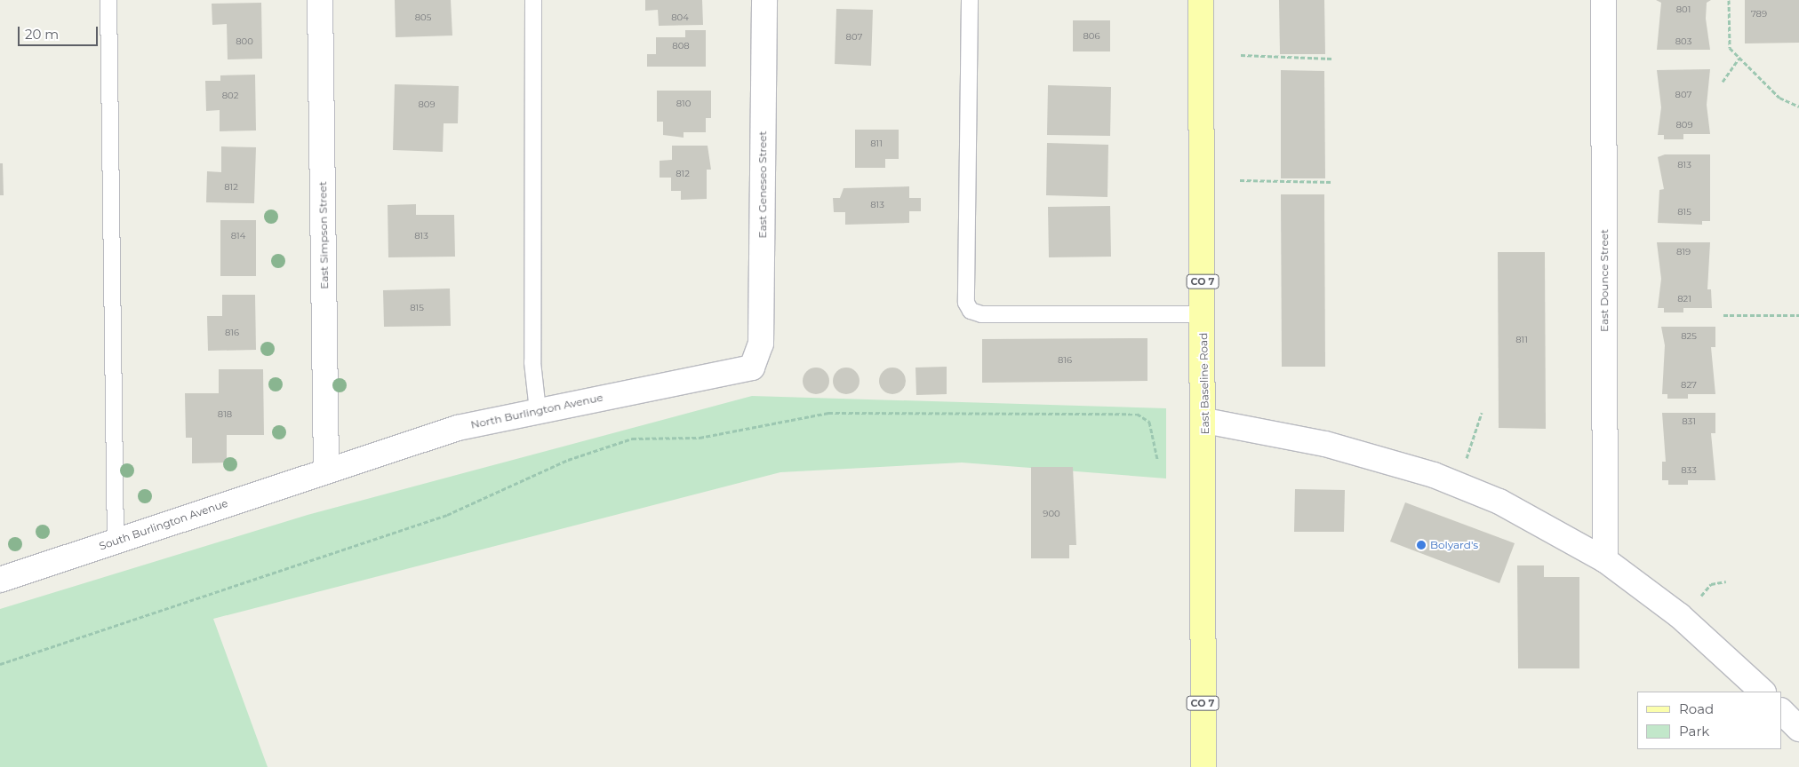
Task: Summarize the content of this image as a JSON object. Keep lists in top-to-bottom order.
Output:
{
  "streets": {
    "main road": ["CO 7", "East Baseline Road"],
    "street": [
      "East Geneseo Street",
      "East Simpson Street",
      "East Dounce Street",
      "North Burlington Avenue",
      "South Burlington Avenue"
    ]
  },
  "crossings": [
    ["East Geneseo Street", "North Burlington Avenue"],
    ["East Simpson Street", "North Burlington Avenue"],
    ["East Simpson Street", "South Burlington Avenue"],
    ["North Burlington Avenue", "South Burlington Avenue"]
  ],
  "places": ["Bolyard's"],
  "house_numbers": [
    "801",
    "789",
    "805",
    "804",
    "806",
    "807",
    "800",
    "803",
    "808",
    "807",
    "802",
    "810",
    "809",
    "809",
    "811",
    "813",
    "812",
    "812",
    "813",
    "815",
    "814",
    "813",
    "819",
    "821",
    "815",
    "816",
    "825",
    "811",
    "816",
    "827",
    "818",
    "831",
    "833",
    "900"
  ],
  "legend": ["Road", "Park"],
  "scale_bar": "20 m"
}
